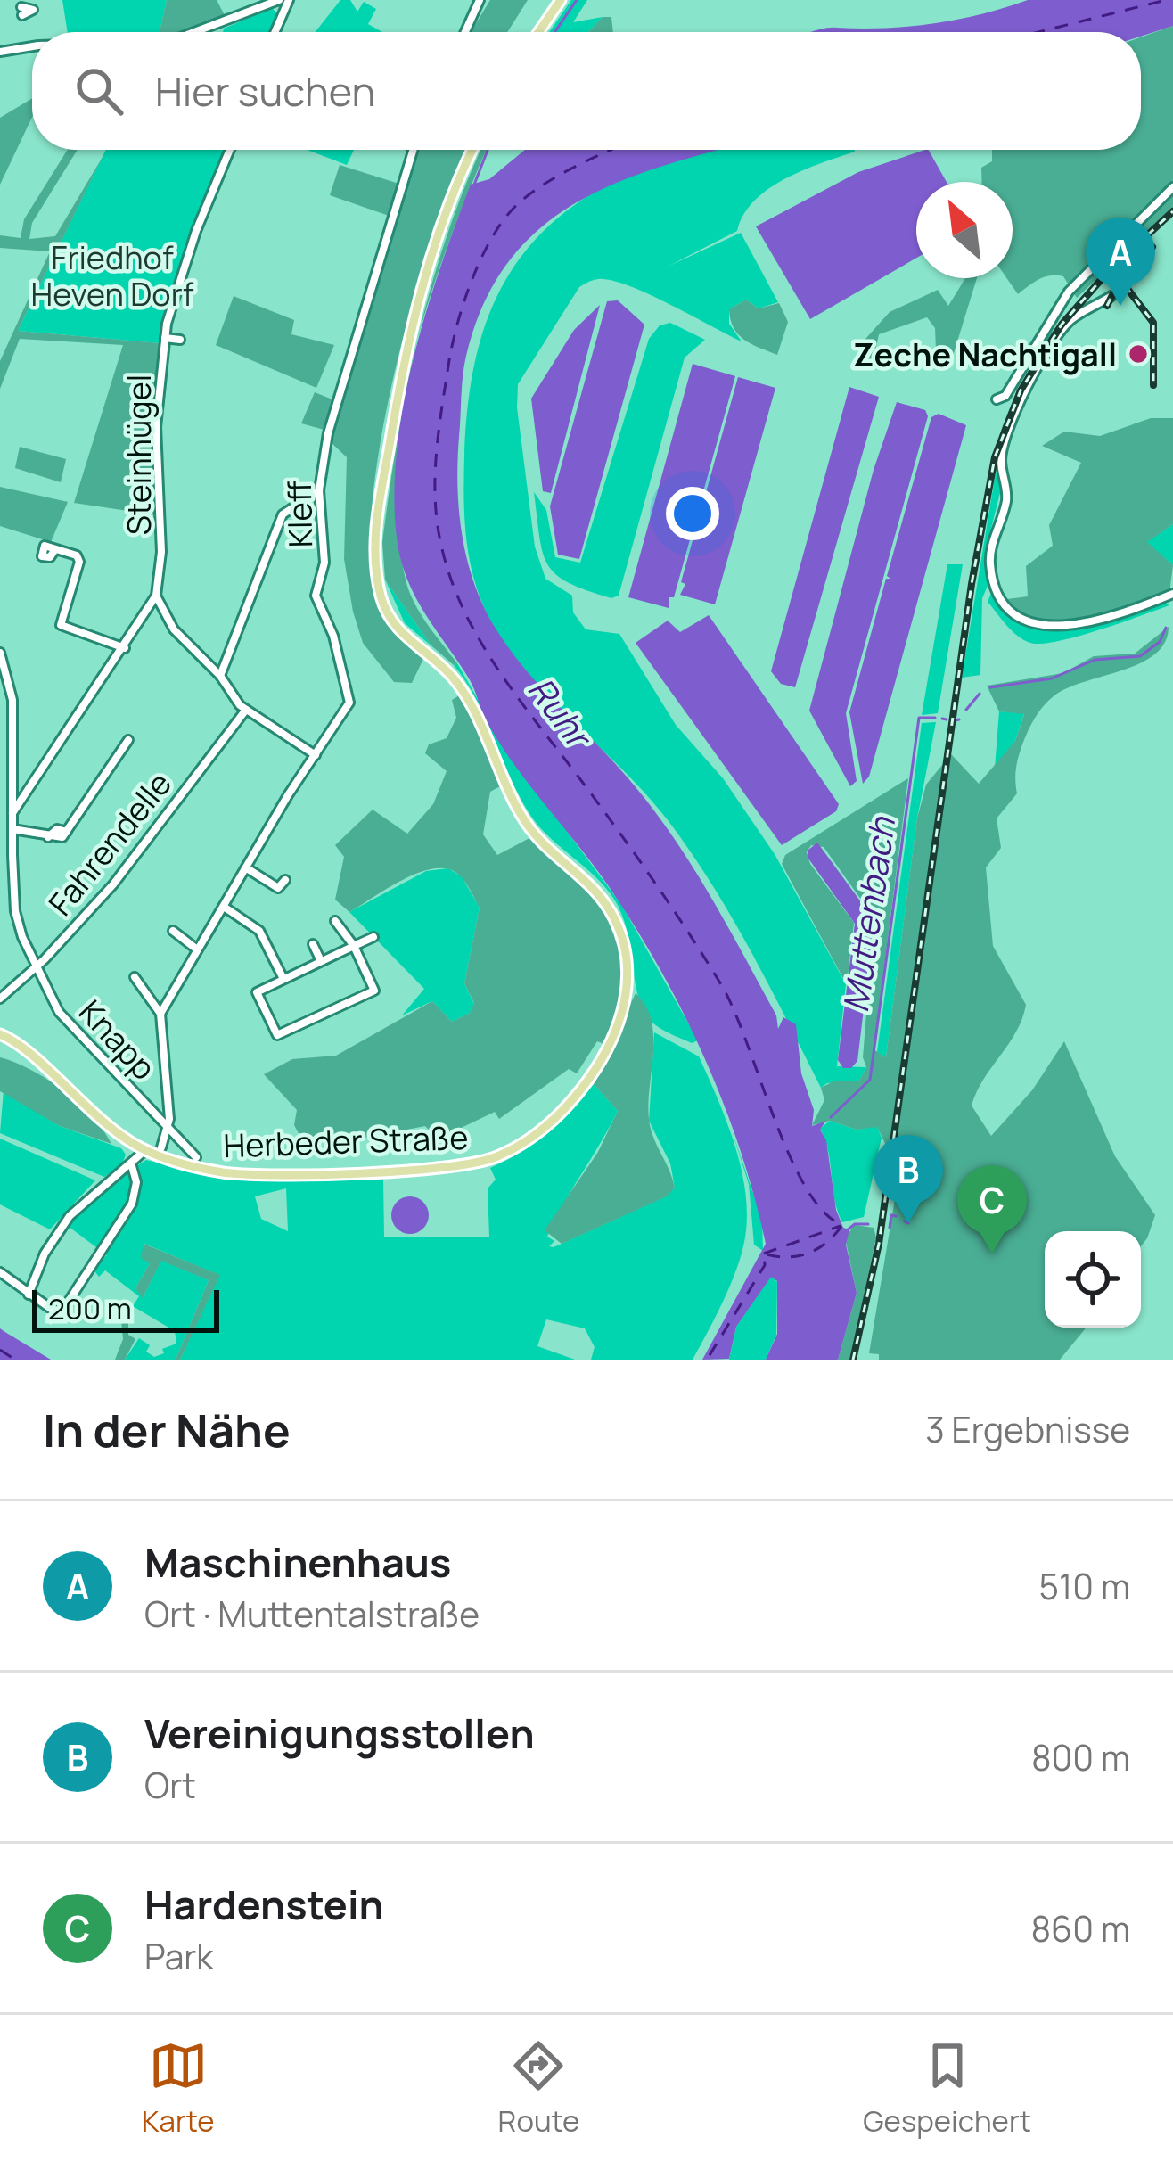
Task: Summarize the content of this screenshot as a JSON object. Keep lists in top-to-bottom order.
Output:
{
  "streets": {
    "main road": ["Herbeder Straße"],
    "street": [
      "Steinhügel",
      "Kleff",
      "Fahrendelle",
      "Knapp"
    ]
  },
  "crossings": [
    ["Steinhügel", "Knapp"],
    ["Fahrendelle", "Knapp"]
  ],
  "water": ["Ruhr", "Muttenbach"],
  "parks": ["Friedhof Heven Dorf"],
  "places": ["Zeche Nachtigall"],
  "scale_bar": "200 m",
  "north": "top left",
  "page": {
    "search": "Hier suchen",
    "pins": ["A", "B", "C"],
    "scale": "200 m",
    "heading": ["In der Nähe", "3 Ergebnisse"],
    "list": [
      {
        "mark": "A",
        "name": "Maschinenhaus",
        "note": "Ort · Muttentalstraße",
        "value": "510 m"
      },
      {
        "mark": "B",
        "name": "Vereinigungsstollen",
        "note": "Ort",
        "value": "800 m"
      },
      {
        "mark": "C",
        "name": "Hardenstein",
        "note": "Park",
        "value": "860 m"
      }
    ],
    "nav": ["Karte", "Route", "Gespeichert"]
  }
}
